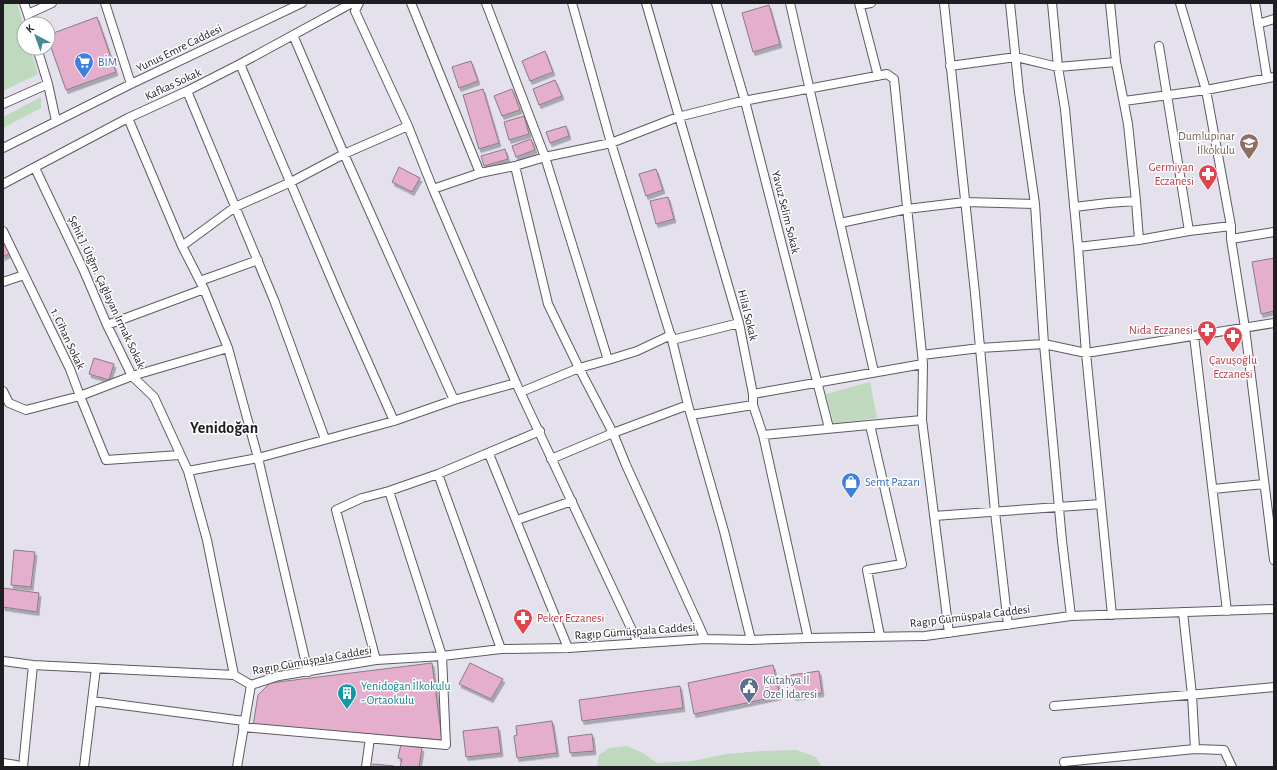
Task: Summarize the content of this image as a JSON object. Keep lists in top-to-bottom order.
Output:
{
  "streets": {
    "street": [
      "Yunus Emre Caddesi",
      "Kafkas Sokak",
      "Yavuz Selim Sokak",
      "Şehit J. Ütğm. Çağlayan Irmak Sokak",
      "Hilal Sokak",
      "1. Cihan Sokak",
      "Ragıp Gümüşpala Caddesi"
    ]
  },
  "crossings": [
    ["Kafkas Sokak", "Şehit J. Ütğm. Çağlayan Irmak Sokak"],
    ["Şehit J. Ütğm. Çağlayan Irmak Sokak", "1. Cihan Sokak"],
    ["Şehit J. Ütğm. Çağlayan Irmak Sokak", "Ragıp Gümüşpala Caddesi"],
    ["Hilal Sokak", "Ragıp Gümüşpala Caddesi"]
  ],
  "districts": ["Yenidoğan"],
  "places": {
    "supermarket": ["BİM"],
    "school or university": ["Dumlupınar İlkokulu"],
    "pharmacy": [
      "Germiyan Eczanesi",
      "Nida Eczanesi",
      "Çavuşoğlu Eczanesi",
      "Peker Eczanesi"
    ],
    "shop": ["Semt Pazarı"],
    "public building": ["Kütahya İl Özel İdaresi"],
    "building": ["Yenidoğan İlkokulu - Ortaokulu"]
  },
  "north": "top left"
}
